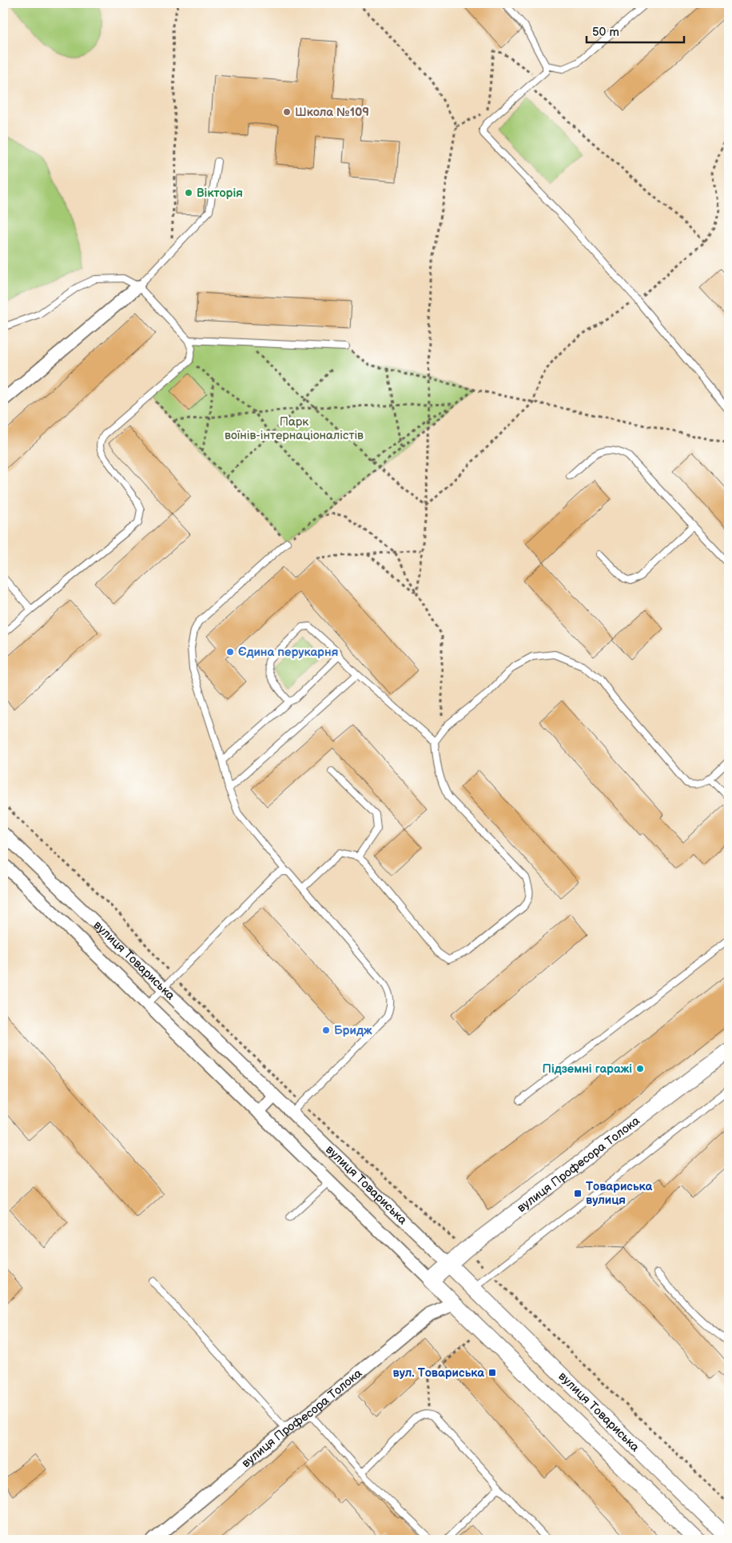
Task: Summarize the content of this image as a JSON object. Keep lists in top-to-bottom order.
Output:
{
  "streets": {
    "street": ["вулиця Товариська", "вулиця Професора Толока"]
  },
  "crossings": [
    ["вулиця Товариська", "вулиця Професора Толока"]
  ],
  "parks": ["Парк воїнів-інтернаціоналістів"],
  "places": {
    "other": [
      "Школа №109",
      "Вікторія",
      "Єдина перукарня",
      "Бридж",
      "Підземні гаражі"
    ],
    "transit": ["Товариська вулиця", "вул. Товариська"]
  },
  "scale_bar": "50 m"
}
